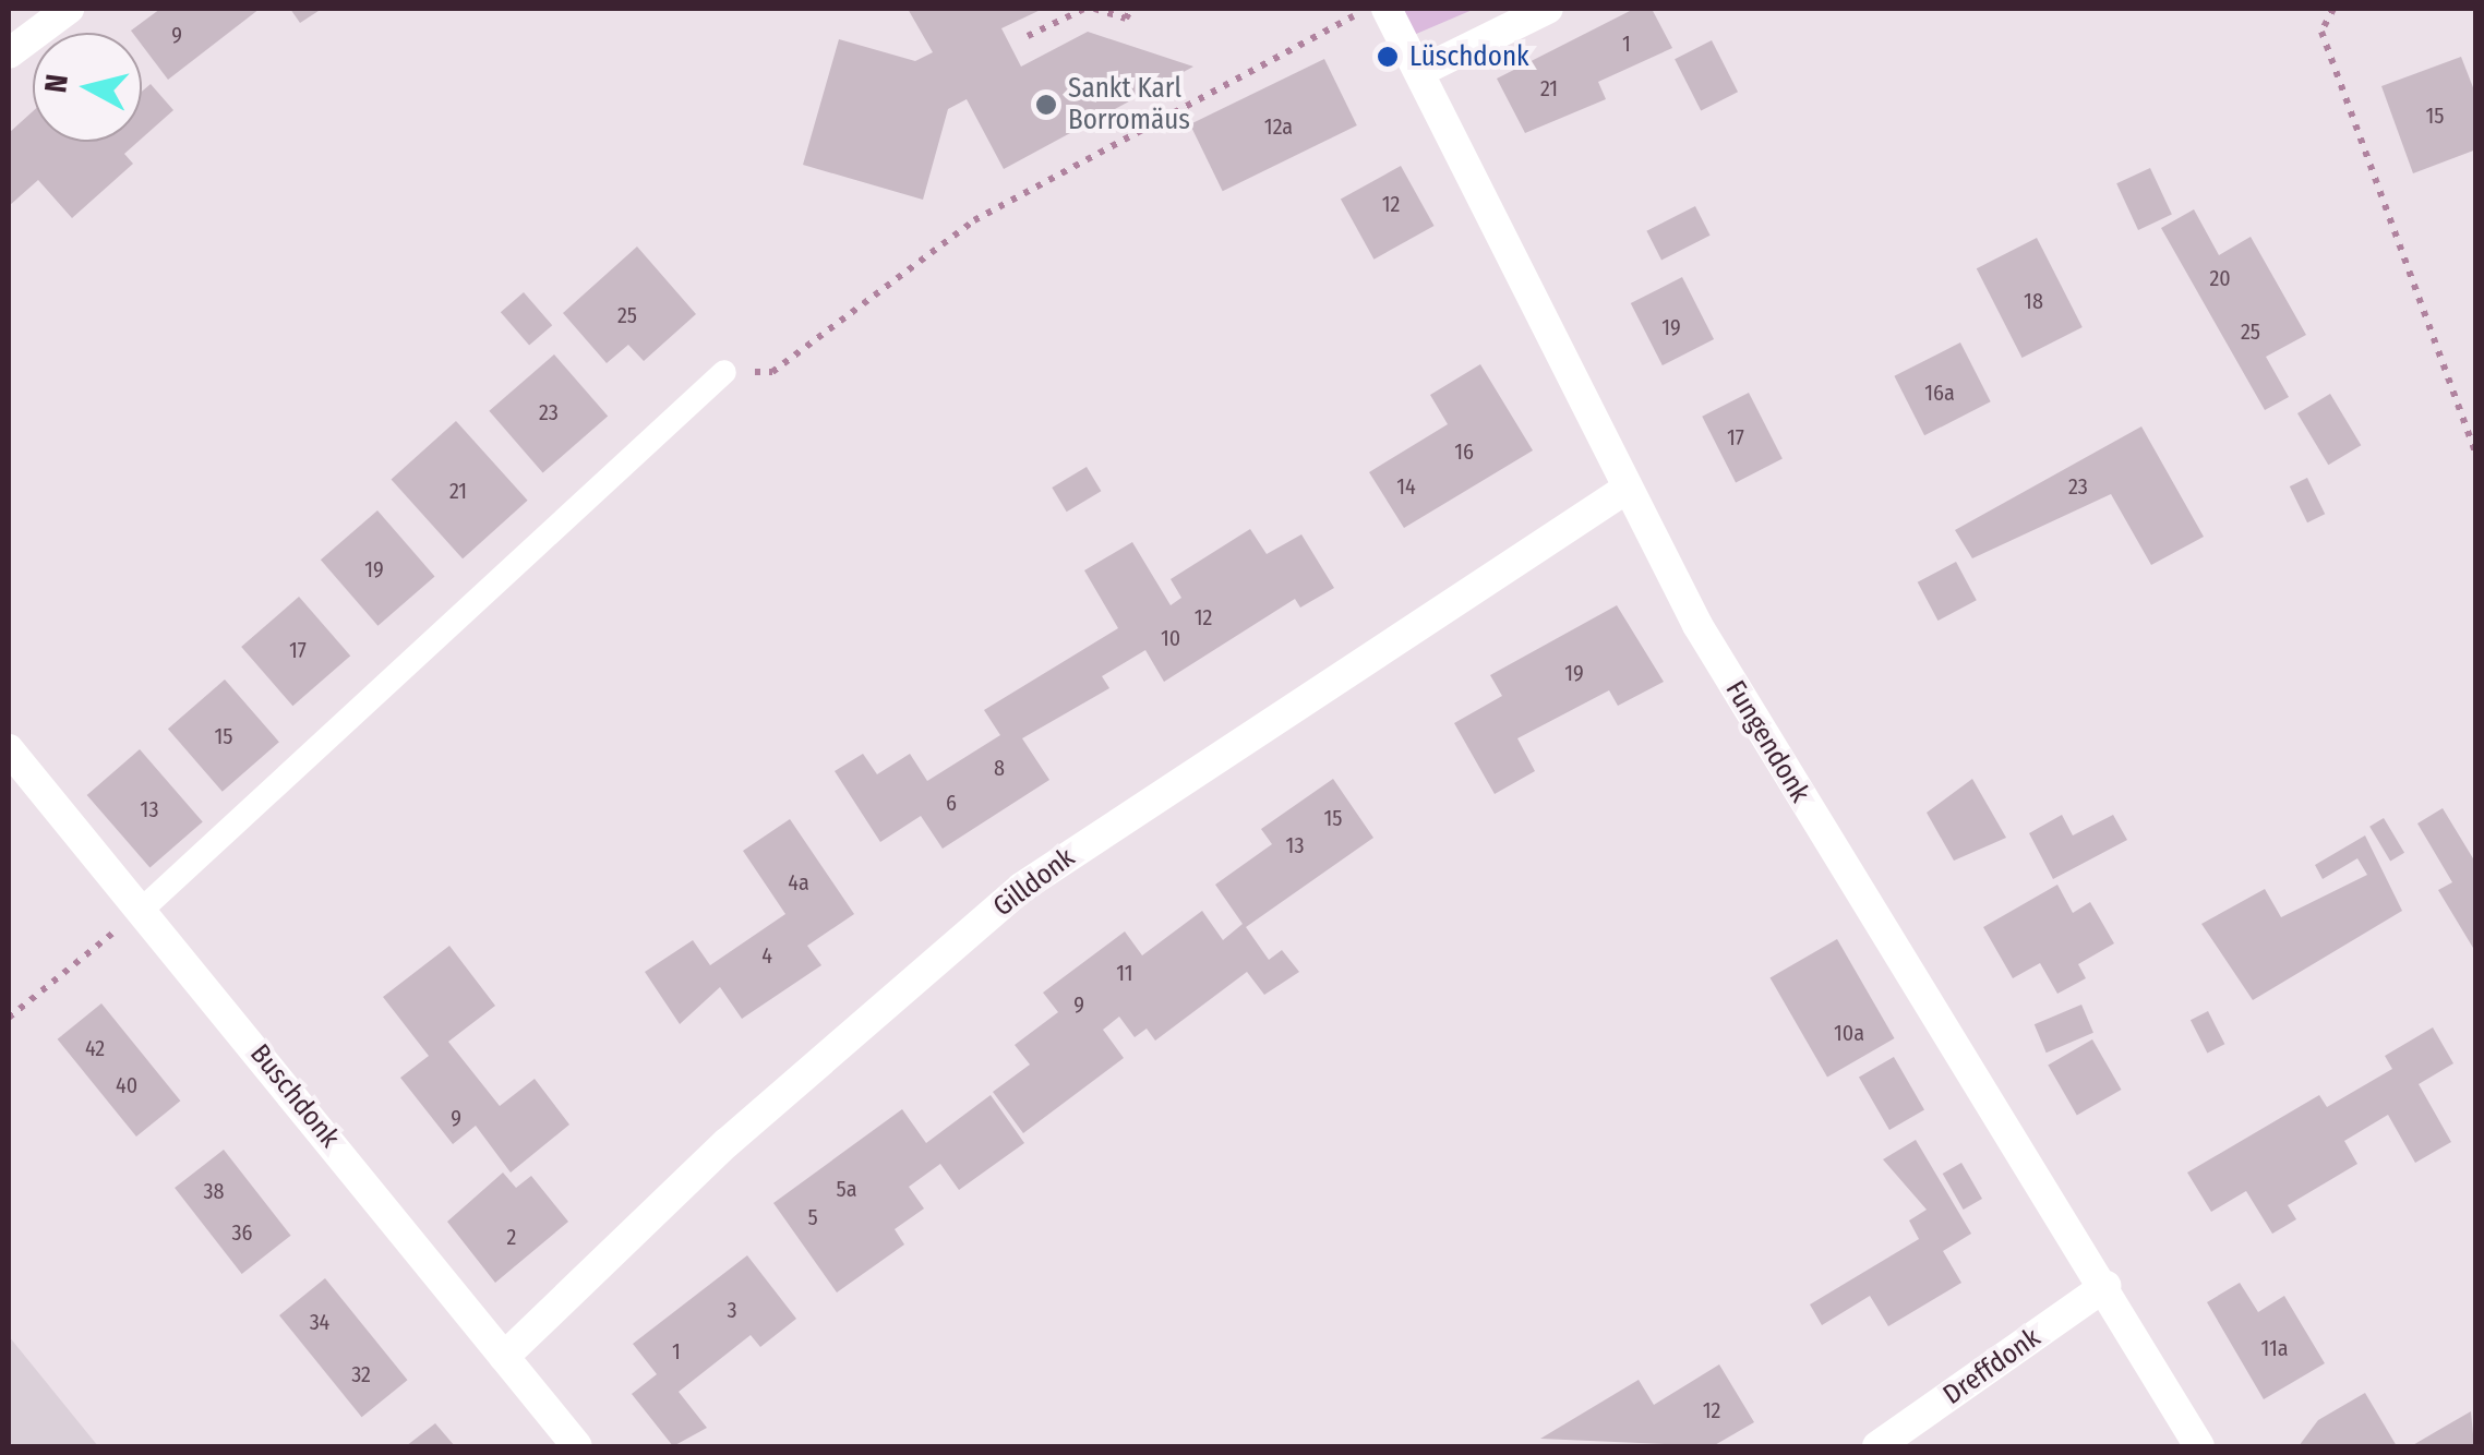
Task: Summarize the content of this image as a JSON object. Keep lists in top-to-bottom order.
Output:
{
  "streets": {
    "street": [
      "Fungendonk",
      "Gilldonk",
      "Buschdonk",
      "Dreffdonk"
    ]
  },
  "crossings": [
    ["Fungendonk", "Gilldonk"],
    ["Fungendonk", "Dreffdonk"],
    ["Gilldonk", "Buschdonk"]
  ],
  "places": ["Lüschdonk", "Sankt Karl Borromäus"],
  "house_numbers": [
    "9",
    "1",
    "21",
    "15",
    "12a",
    "12",
    "20",
    "18",
    "25",
    "19",
    "25",
    "16a",
    "23",
    "17",
    "16",
    "14",
    "23",
    "21",
    "19",
    "12",
    "10",
    "17",
    "19",
    "15",
    "8",
    "6",
    "13",
    "15",
    "13",
    "4a",
    "4",
    "11",
    "9",
    "10a",
    "42",
    "40",
    "9",
    "5a",
    "38",
    "5",
    "36",
    "2",
    "3",
    "34",
    "11a",
    "1",
    "32",
    "12"
  ],
  "north": "left"
}
